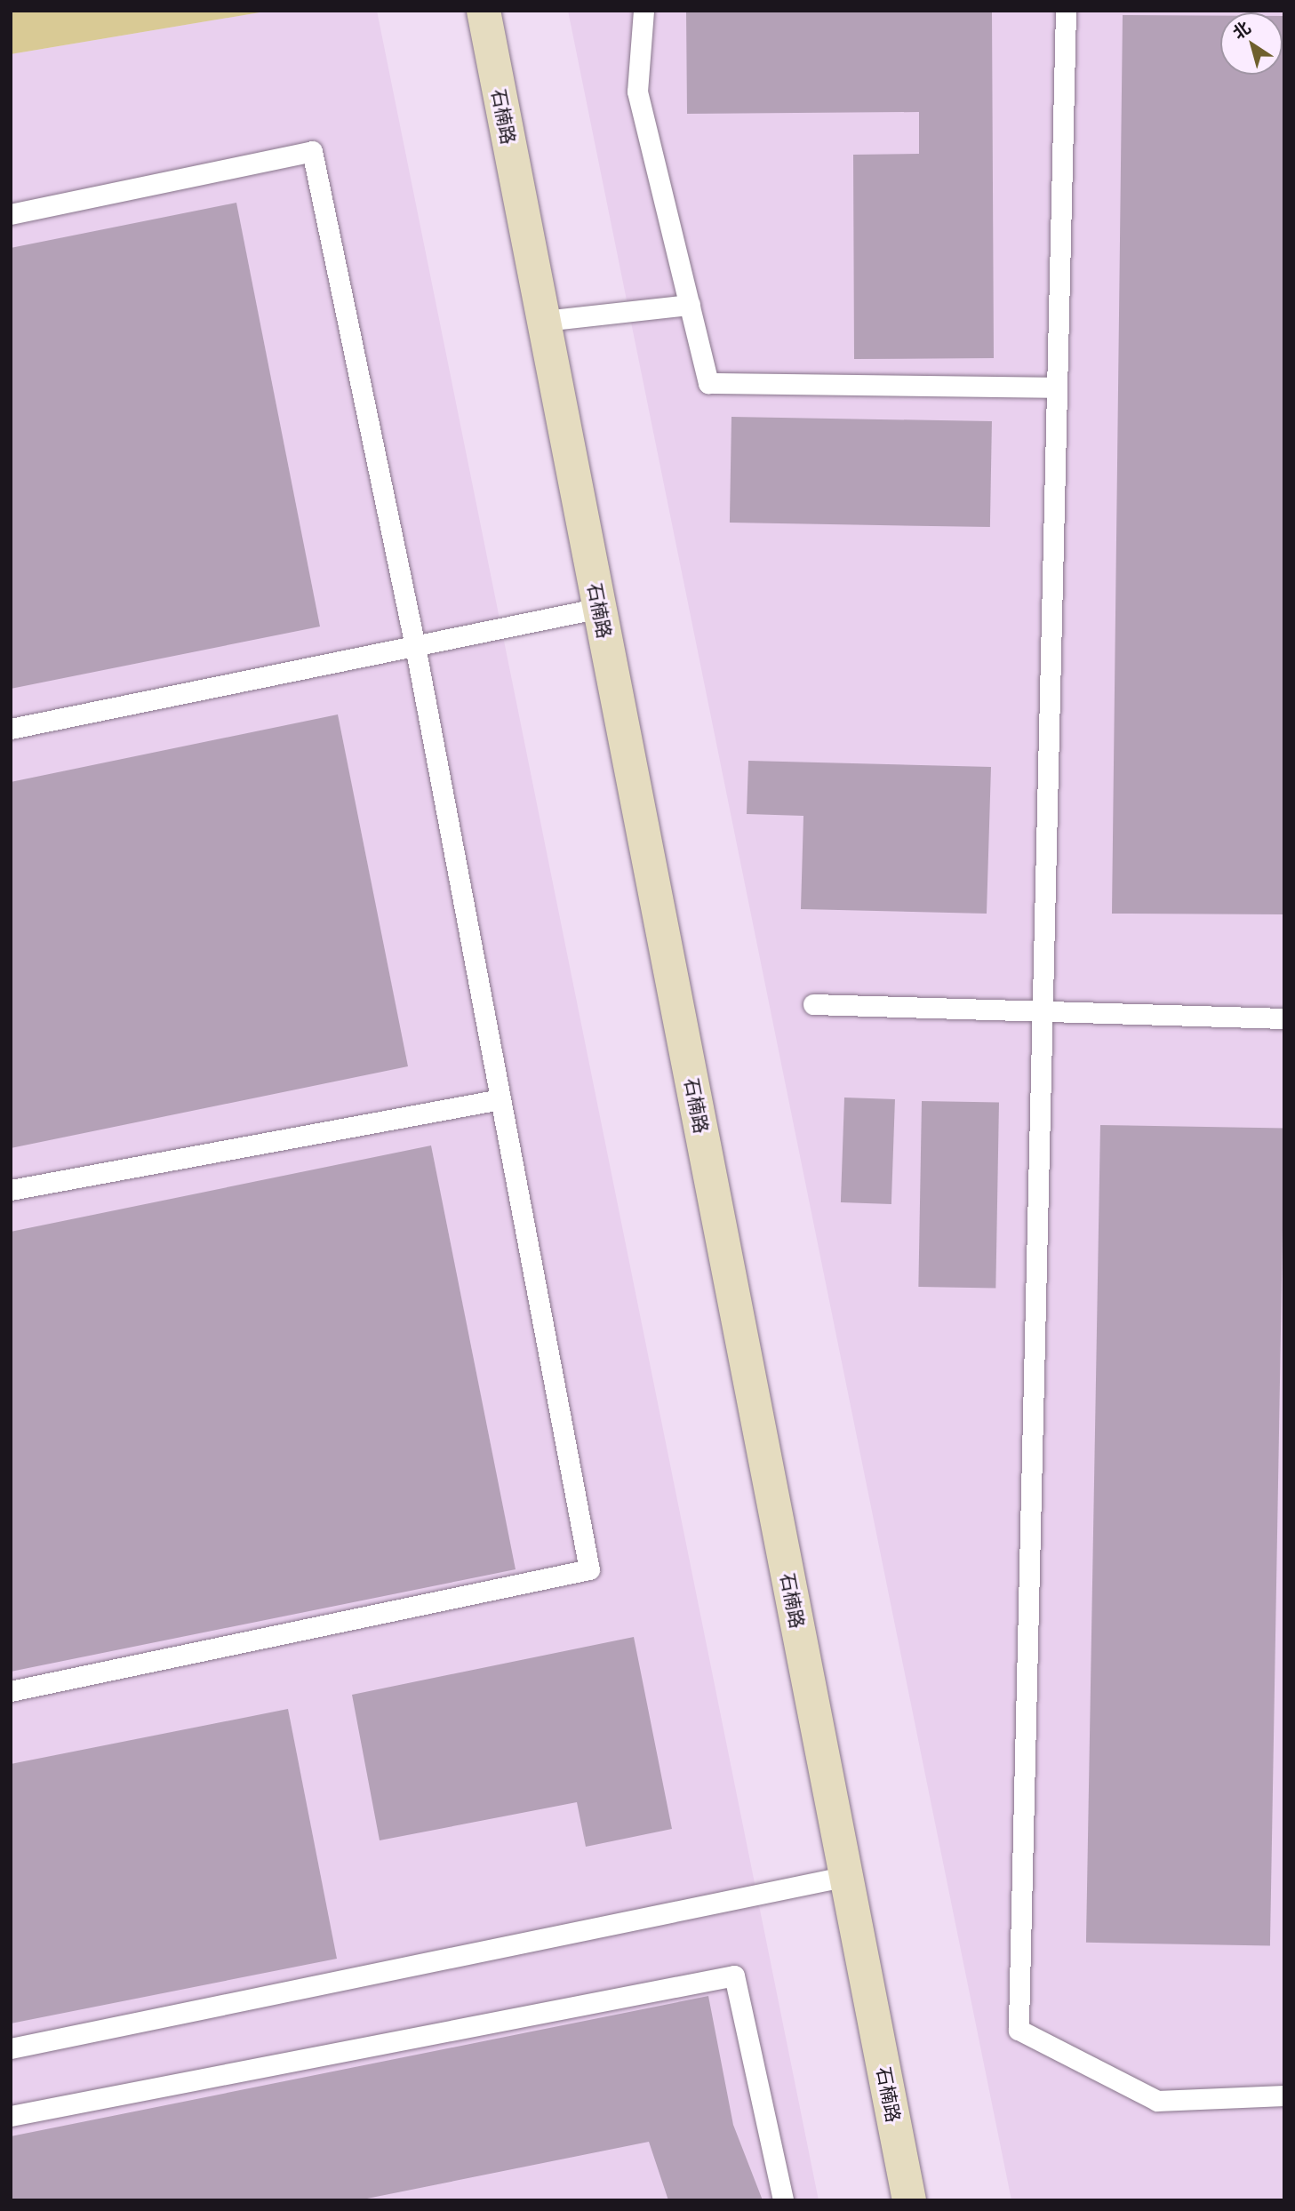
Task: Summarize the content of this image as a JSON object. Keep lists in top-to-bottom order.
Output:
{
  "streets": {
    "street": ["石楠路"]
  },
  "north": "top left"
}
